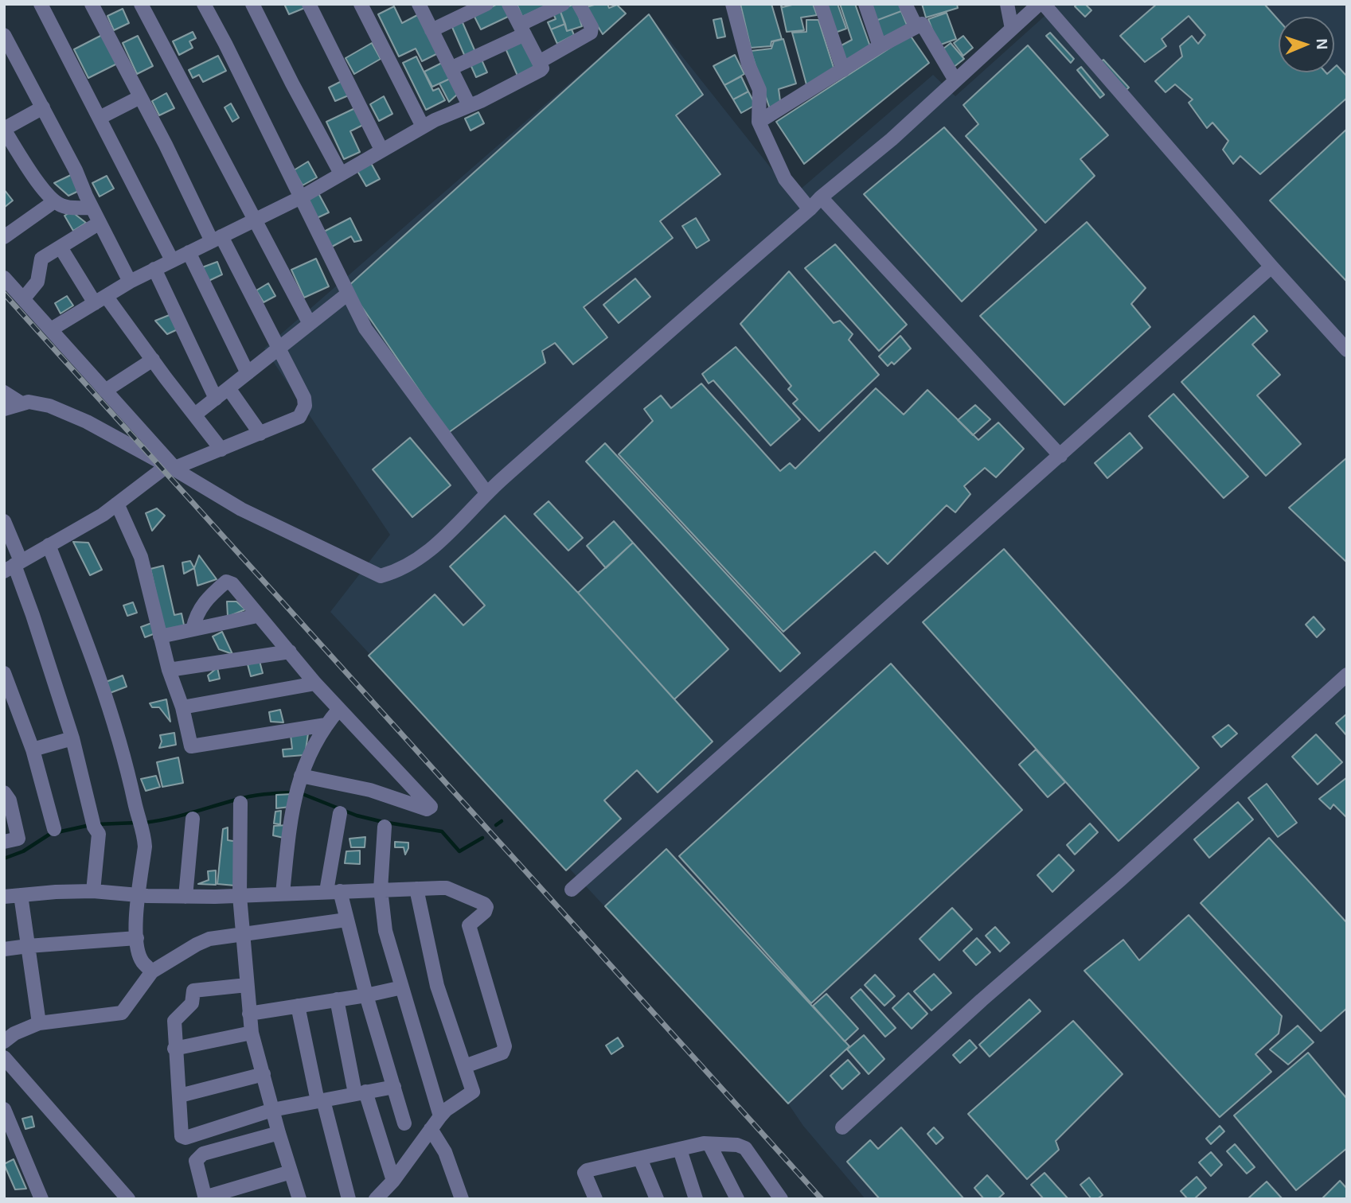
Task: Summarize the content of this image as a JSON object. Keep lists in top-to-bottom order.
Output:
{
  "north": "right"
}
